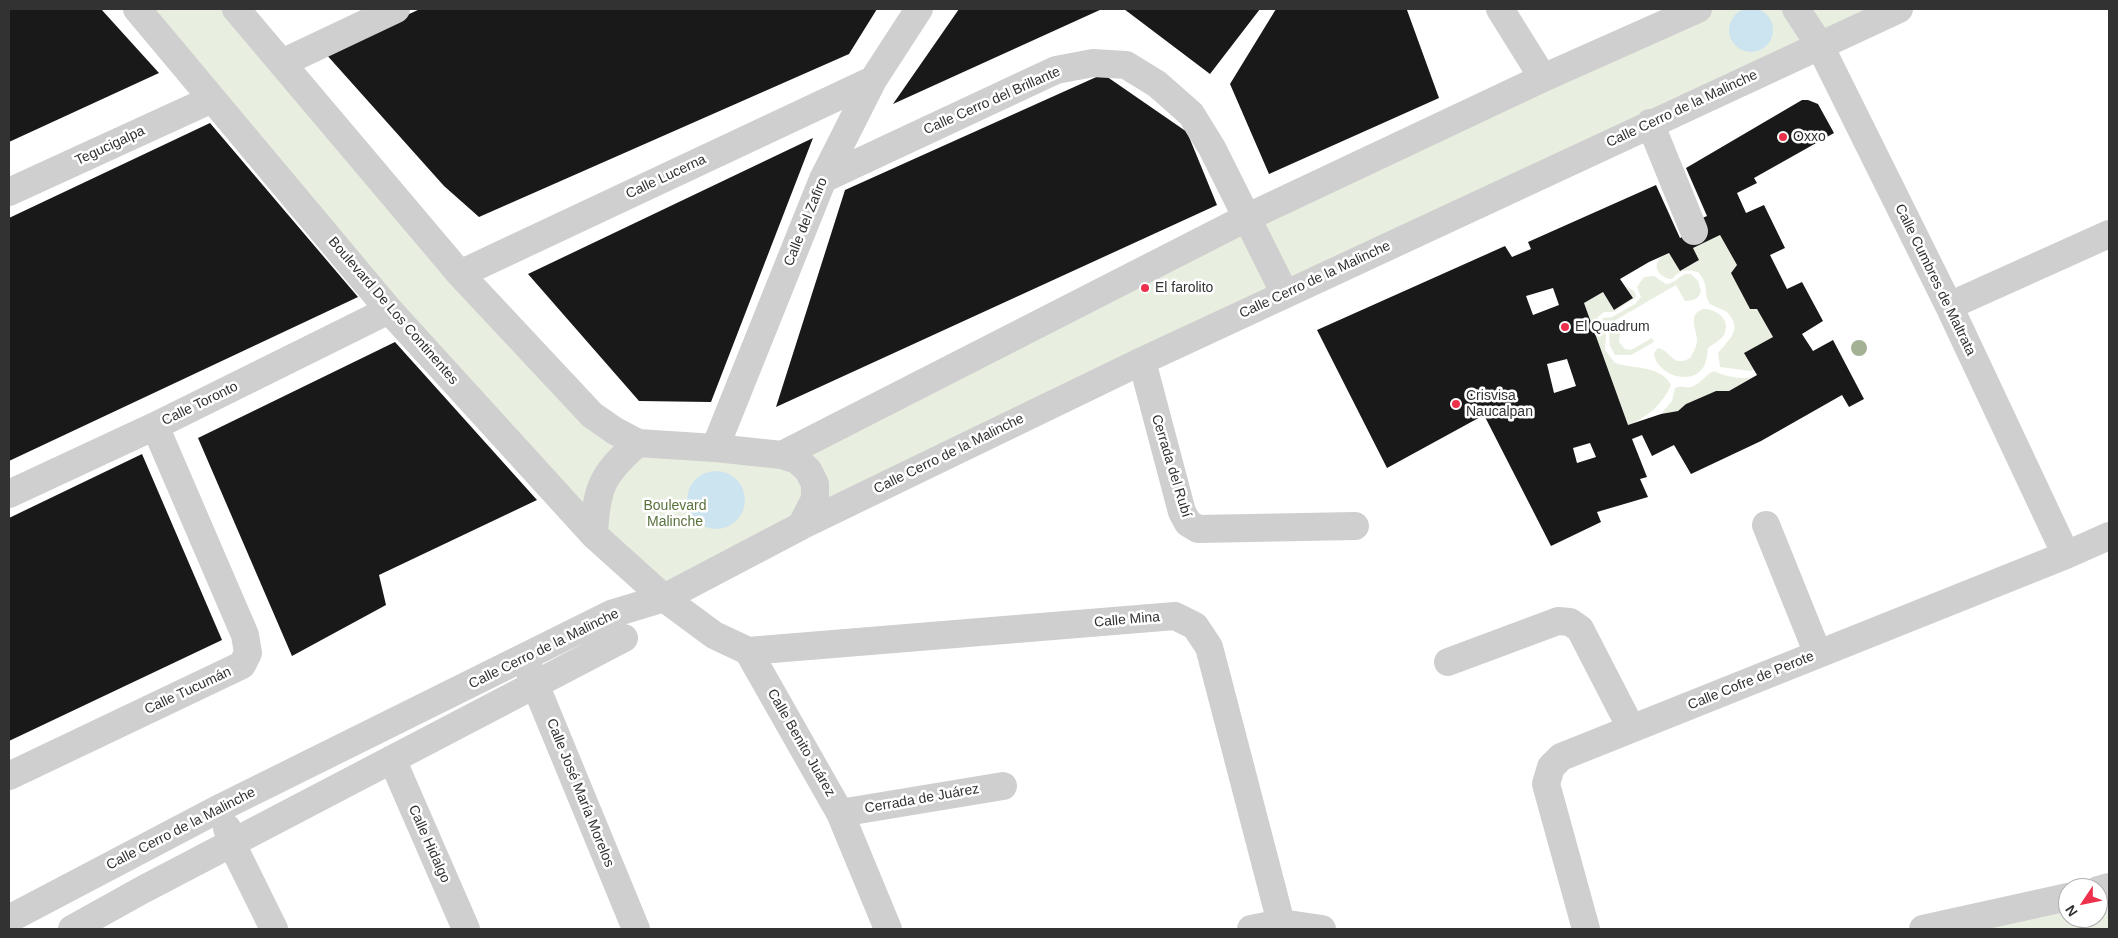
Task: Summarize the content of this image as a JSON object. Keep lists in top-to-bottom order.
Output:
{
  "streets": {
    "street": [
      "Calle Cerro del Brillante",
      "Calle Cerro de la Malinche",
      "Tegucigalpa",
      "Calle Lucerna",
      "Calle del Zafiro",
      "Calle Cumbres de Maltrata",
      "Boulevard De Los Continentes",
      "Calle Toronto",
      "Cerrada del Rubí",
      "Calle Mina",
      "Calle Cofre de Perote",
      "Calle Tucumán",
      "Calle Benito Juárez",
      "Calle José María Morelos",
      "Cerrada de Juárez",
      "Calle Hidalgo"
    ]
  },
  "crossings": [
    ["Calle Cerro del Brillante", "Calle Cerro de la Malinche"],
    ["Calle Cerro del Brillante", "Calle del Zafiro"],
    ["Calle Cerro de la Malinche", "Calle Cumbres de Maltrata"],
    ["Calle Cerro de la Malinche", "Boulevard De Los Continentes"],
    ["Calle Cerro de la Malinche", "Cerrada del Rubí"],
    ["Calle Cerro de la Malinche", "Calle José María Morelos"],
    ["Calle Cerro de la Malinche", "Calle Hidalgo"],
    ["Tegucigalpa", "Boulevard De Los Continentes"],
    ["Calle Lucerna", "Calle del Zafiro"],
    ["Calle Cumbres de Maltrata", "Calle Cofre de Perote"],
    ["Boulevard De Los Continentes", "Calle Toronto"],
    ["Calle Toronto", "Calle Tucumán"],
    ["Calle Mina", "Calle Benito Juárez"],
    ["Calle Benito Juárez", "Cerrada de Juárez"]
  ],
  "parks": ["Boulevard Malinche"],
  "places": [
    "Oxxo",
    "El farolito",
    "El Quadrum",
    "Crisvisa Naucalpan"
  ],
  "north": "bottom left"
}
